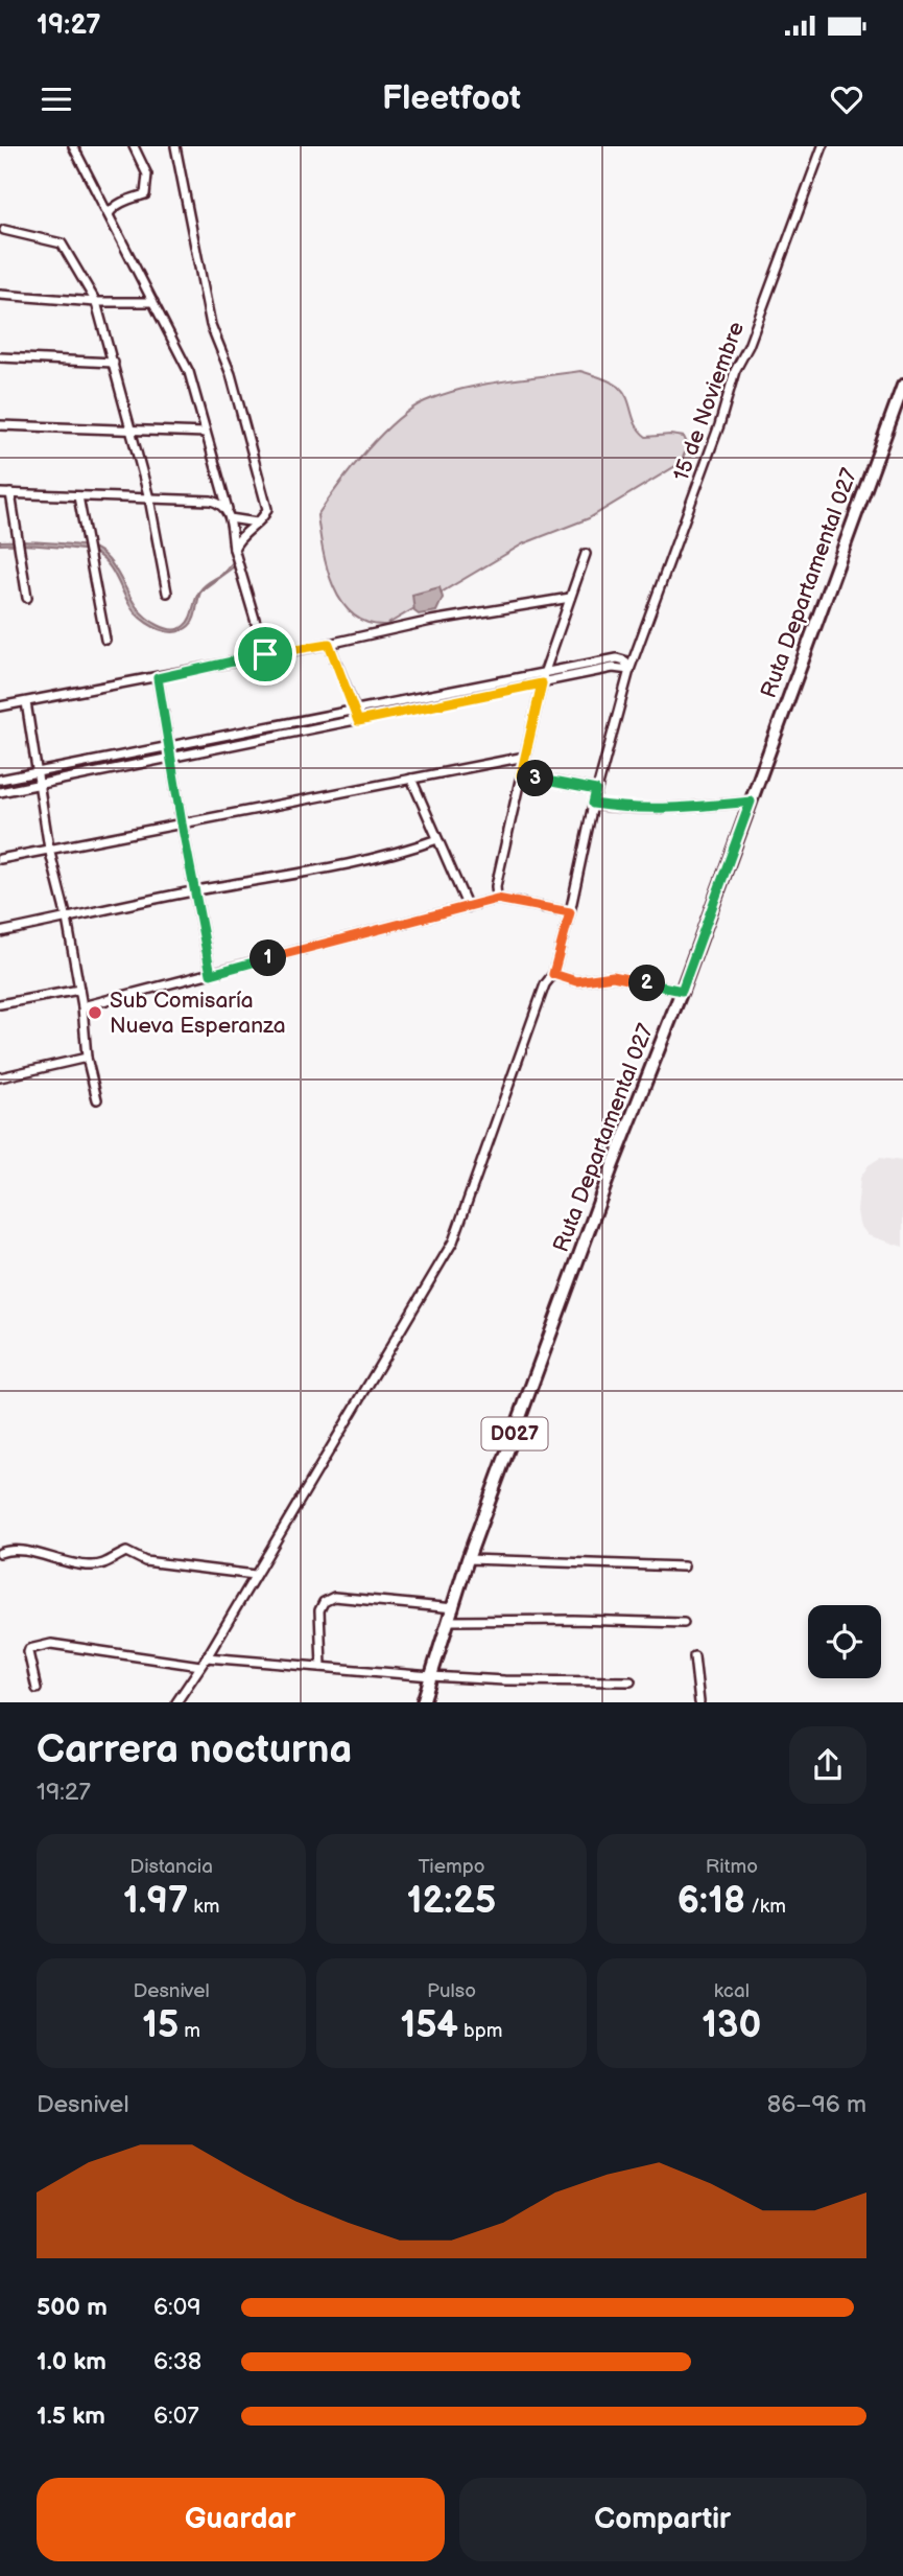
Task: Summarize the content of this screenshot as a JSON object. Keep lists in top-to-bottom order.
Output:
{
  "streets": {
    "main road": ["Ruta Departamental 027", "D027"],
    "street": ["15 de Noviembre"]
  },
  "places": ["Sub Comisaría Nueva Esperanza"],
  "page": {
    "status": "19:27",
    "header": "Fleetfoot",
    "pins": ["3", "1", "2"],
    "heading": ["Carrera nocturna", "19:27"],
    "stats": [
      ["Distancia", "1.97 km"],
      ["Tiempo", "12:25"],
      ["Ritmo", "6:18 /km"],
      ["Desnivel", "15 m"],
      ["Pulso", "154 bpm"],
      ["kcal", "130"]
    ],
    "chart": ["Desnivel", "86–96 m"],
    "list": [
      {
        "name": "500 m",
        "note": "6:09"
      },
      {
        "name": "1.0 km",
        "note": "6:38"
      },
      {
        "name": "1.5 km",
        "note": "6:07"
      }
    ],
    "buttons": ["Guardar", "Compartir"]
  }
}
